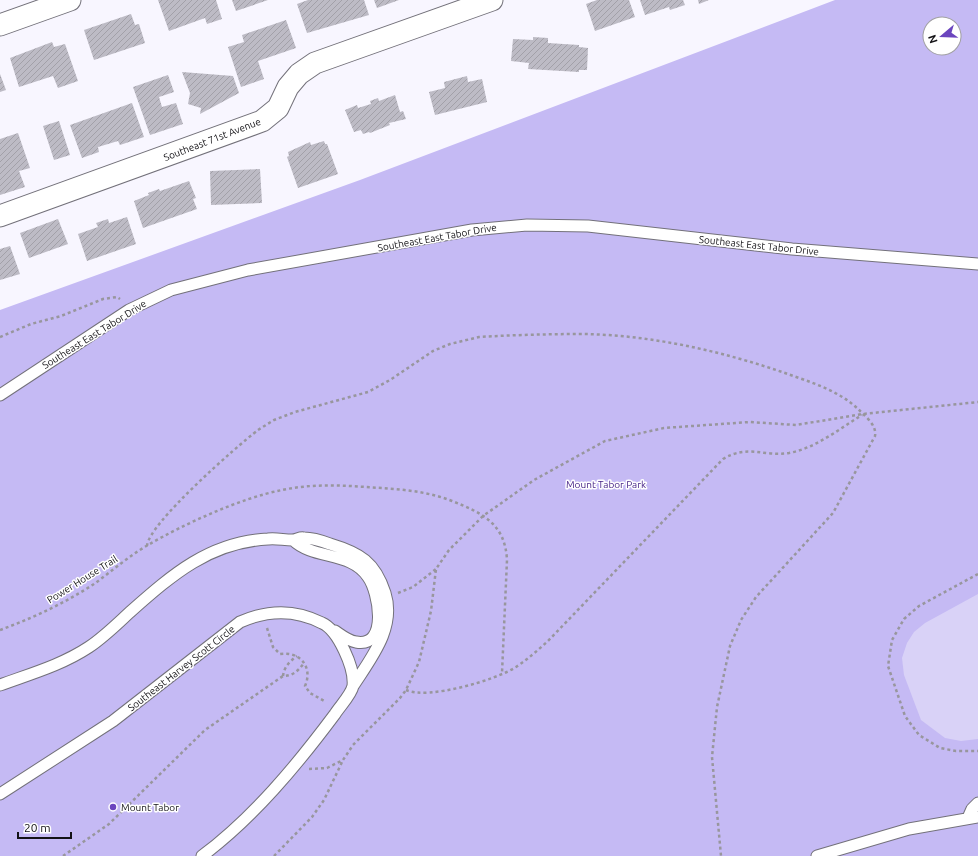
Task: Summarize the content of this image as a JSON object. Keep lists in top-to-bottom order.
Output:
{
  "streets": {
    "street": ["Southeast 71st Avenue"],
    "lane": ["Southeast East Tabor Drive", "Southeast Harvey Scott Circle"],
    "path": ["Power House Trail"]
  },
  "parks": ["Mount Tabor Park"],
  "places": ["Mount Tabor"],
  "scale_bar": "20 m",
  "north": "left"
}
